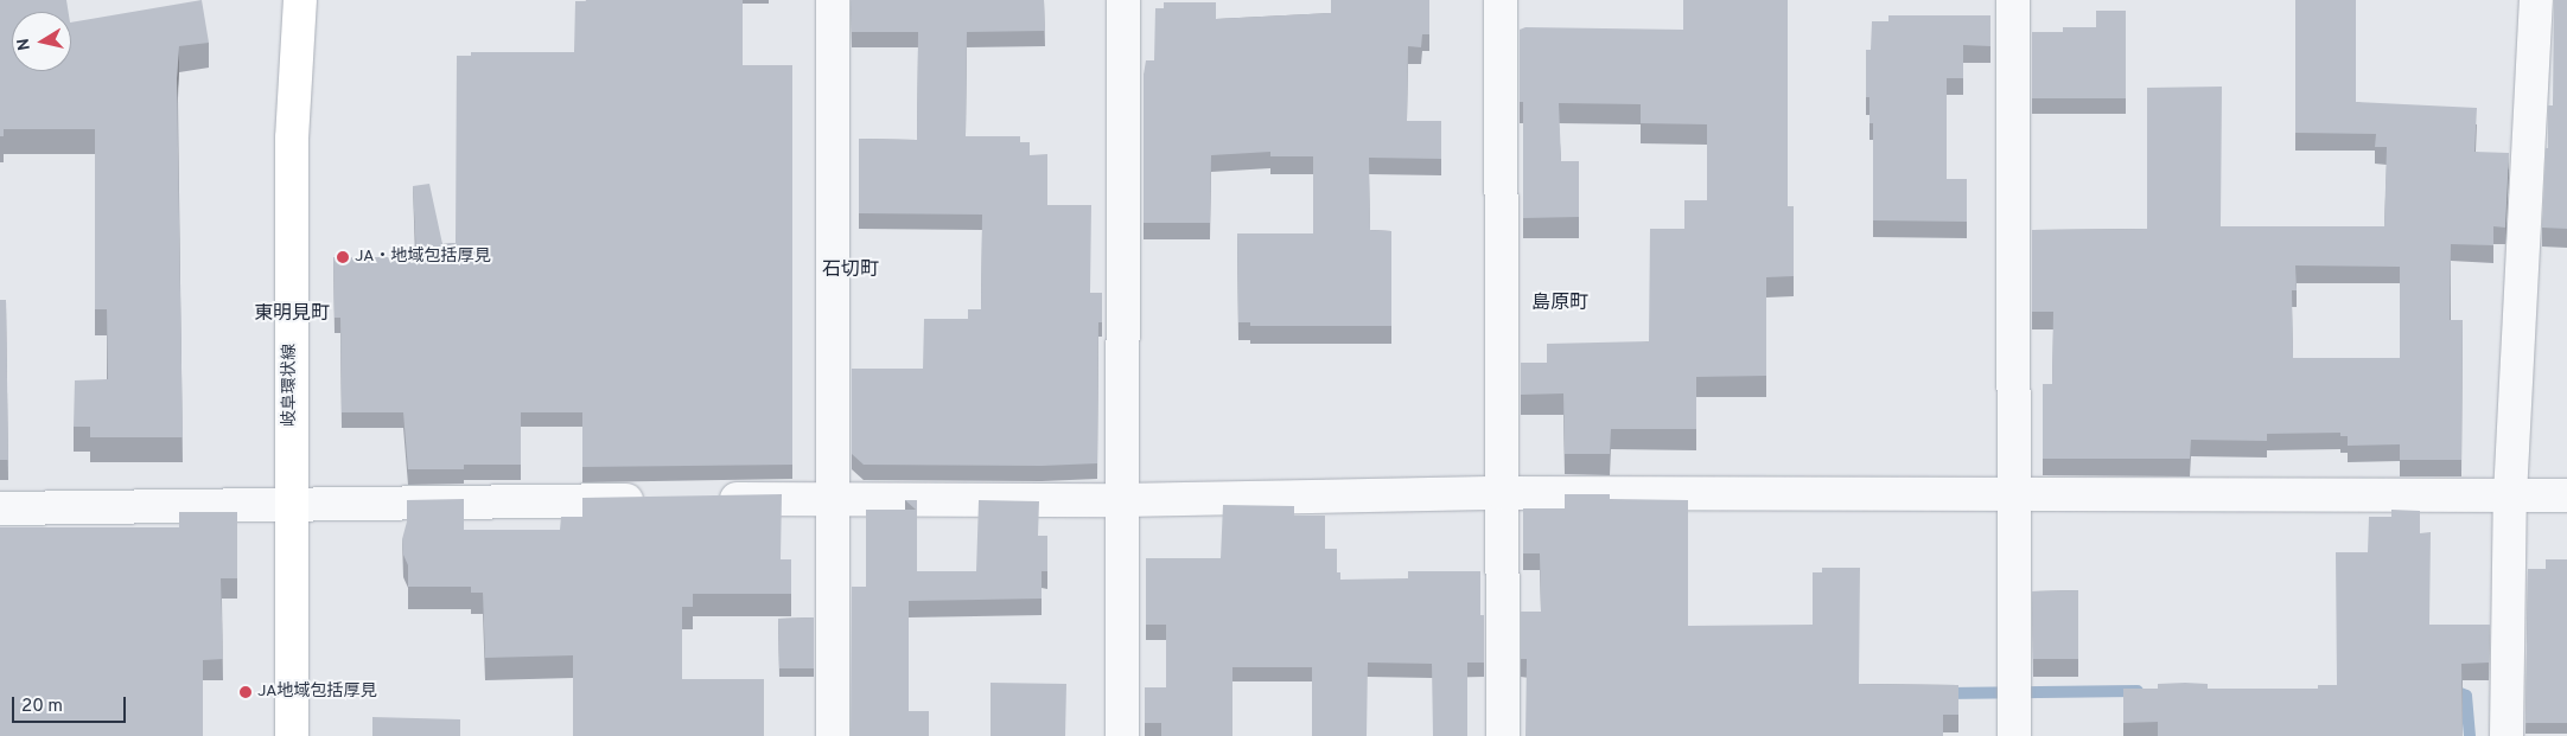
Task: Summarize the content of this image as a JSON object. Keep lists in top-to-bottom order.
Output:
{
  "streets": {
    "main road": ["岐阜環状線"]
  },
  "districts": ["石切町", "島原町", "東明見町"],
  "places": ["JA・地域包括厚見", "JA地域包括厚見"],
  "scale_bar": "20 m",
  "north": "left"
}
